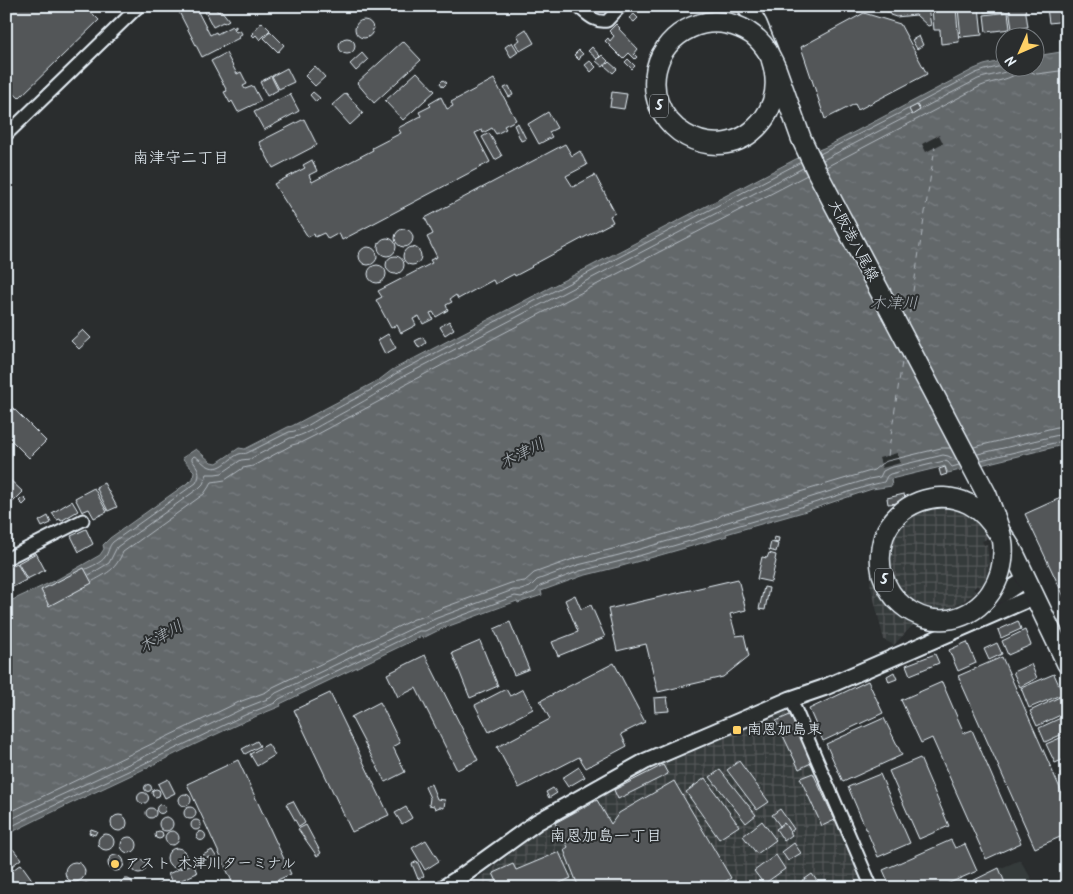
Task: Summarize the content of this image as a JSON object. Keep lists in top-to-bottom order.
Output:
{
  "streets": {
    "main road": ["5", "大阪港八尾線"]
  },
  "districts": ["南津守二丁目", "南恩加島一丁目"],
  "water": ["木津川"],
  "places": {
    "transit": ["南恩加島東"],
    "other": ["アスト 木津川ターミナル"]
  },
  "north": "bottom left"
}
